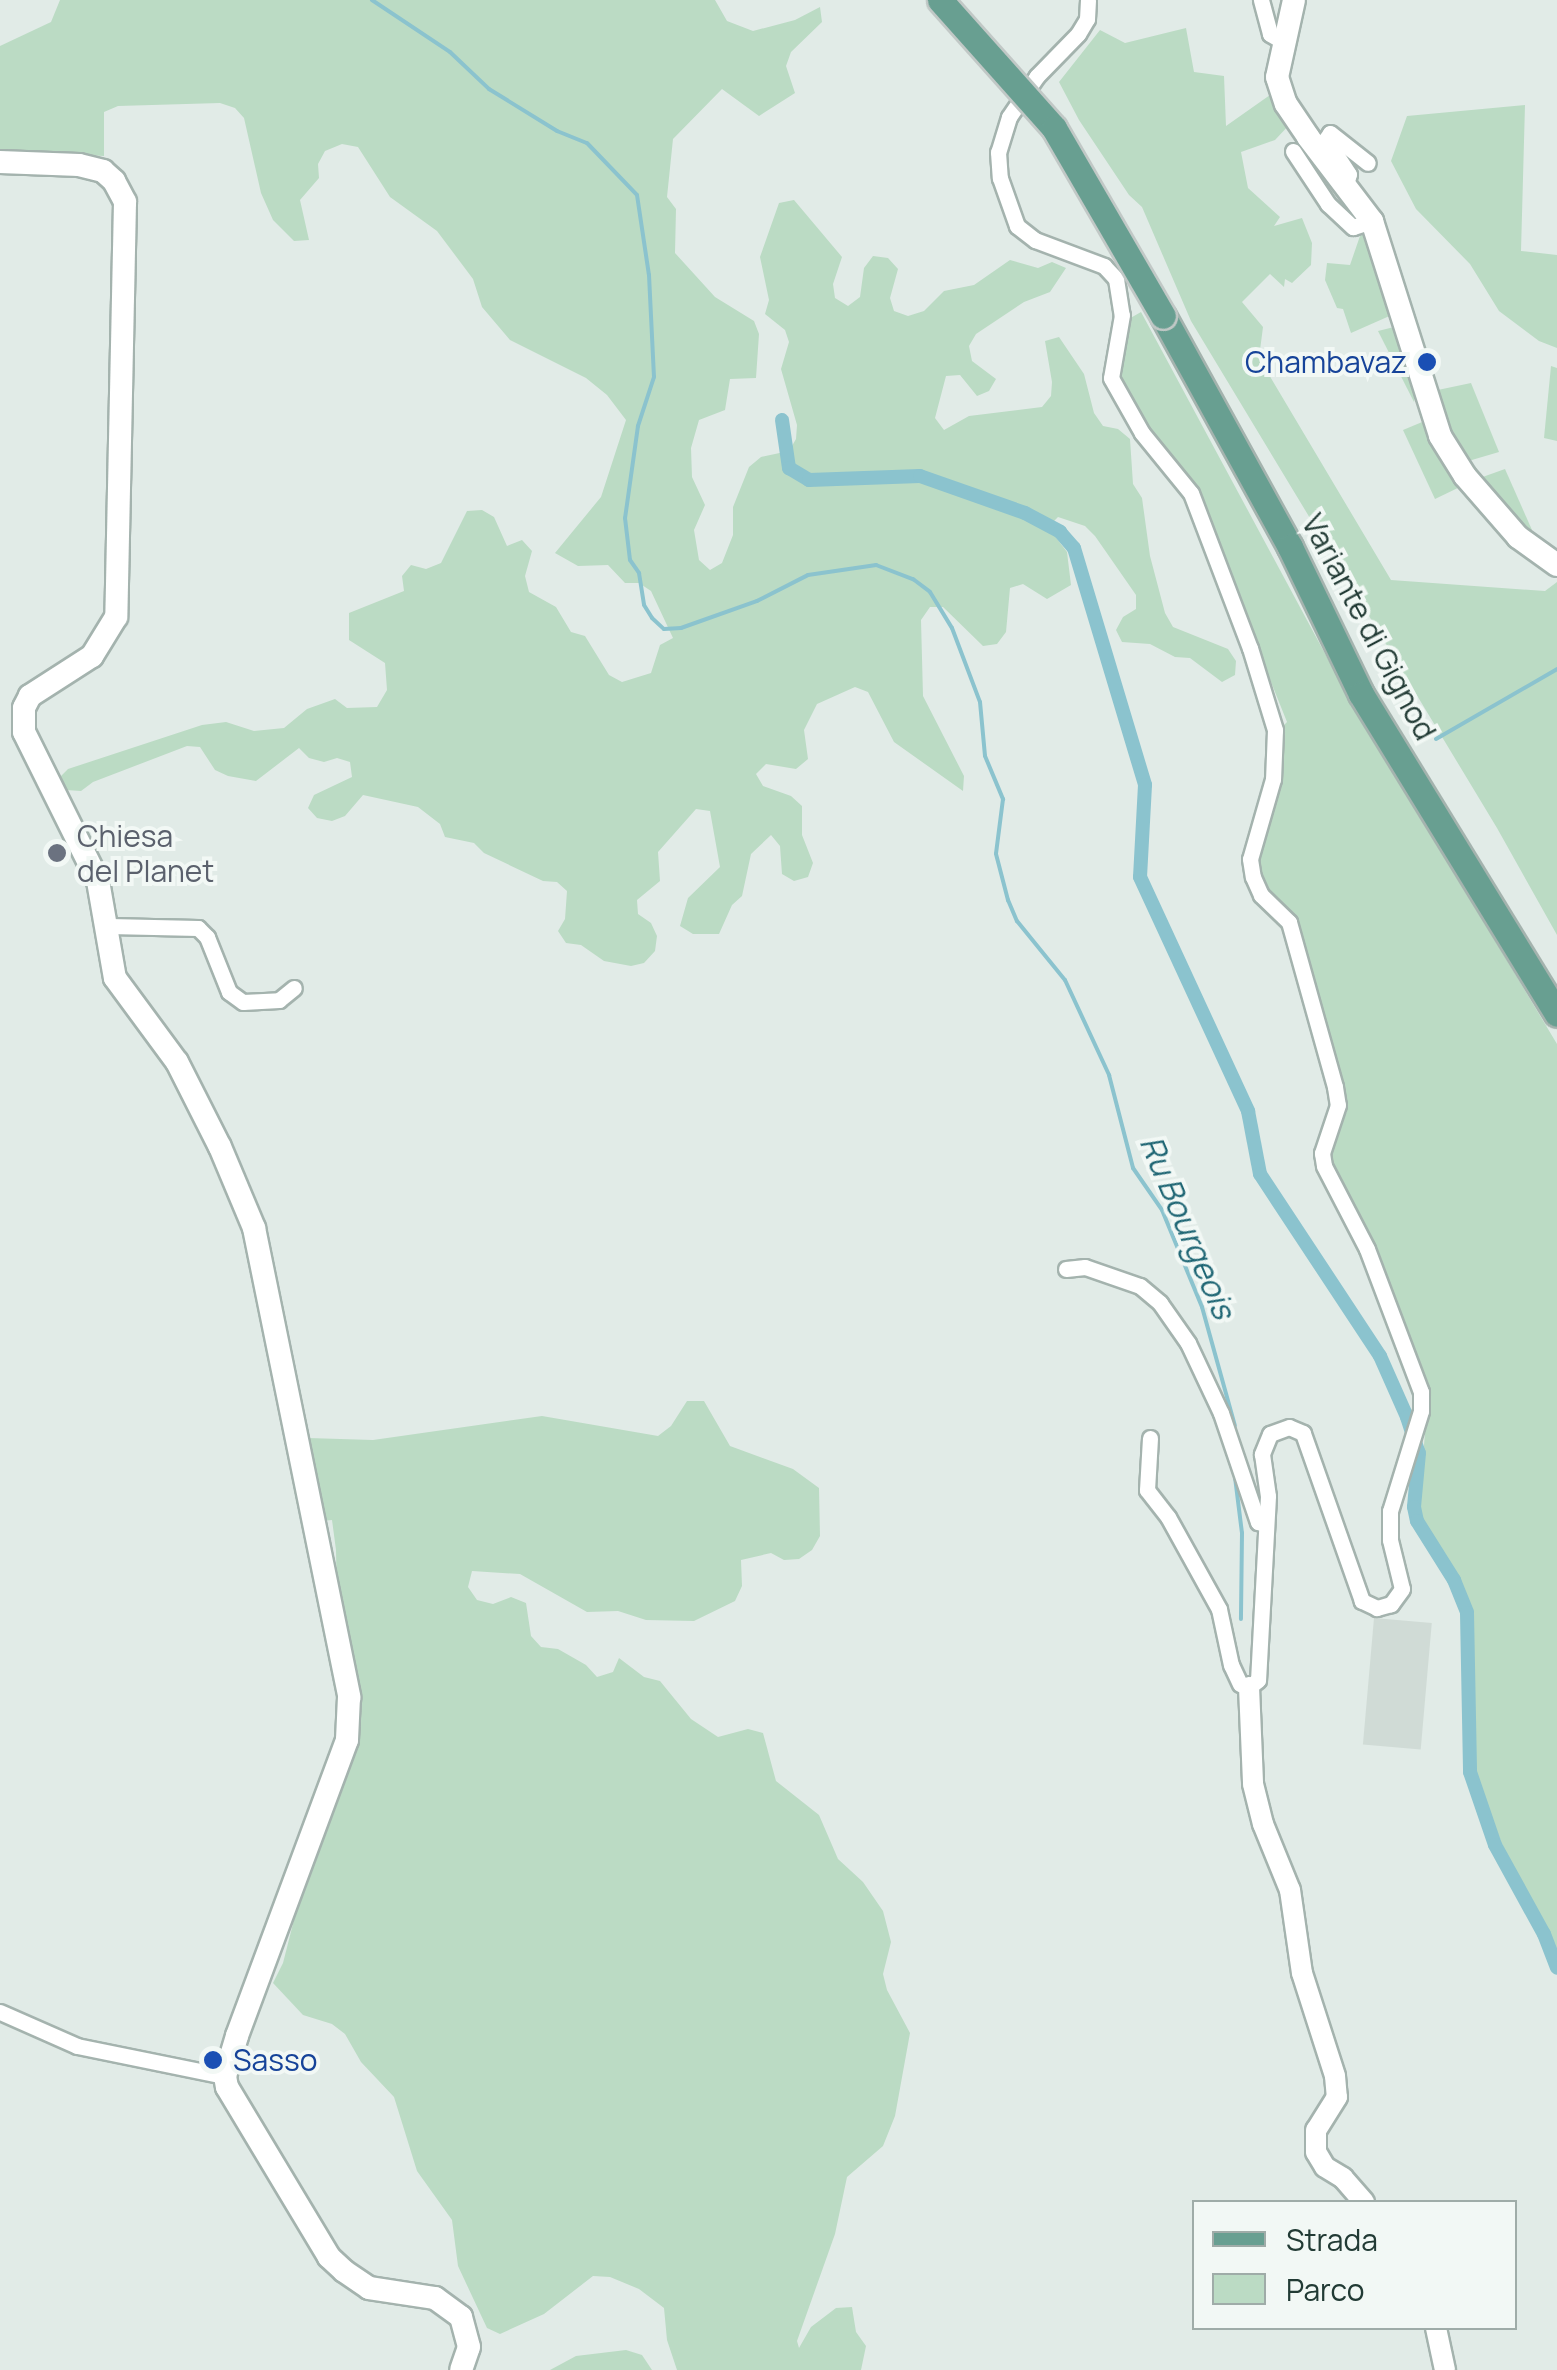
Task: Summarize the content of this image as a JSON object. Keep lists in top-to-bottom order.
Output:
{
  "streets": {
    "main road": ["Variante di Gignod"]
  },
  "water": ["Ru Bourgeois"],
  "places": ["Chambavaz", "Chiesa del Planet", "Sasso"],
  "legend": ["Strada", "Parco"]
}
